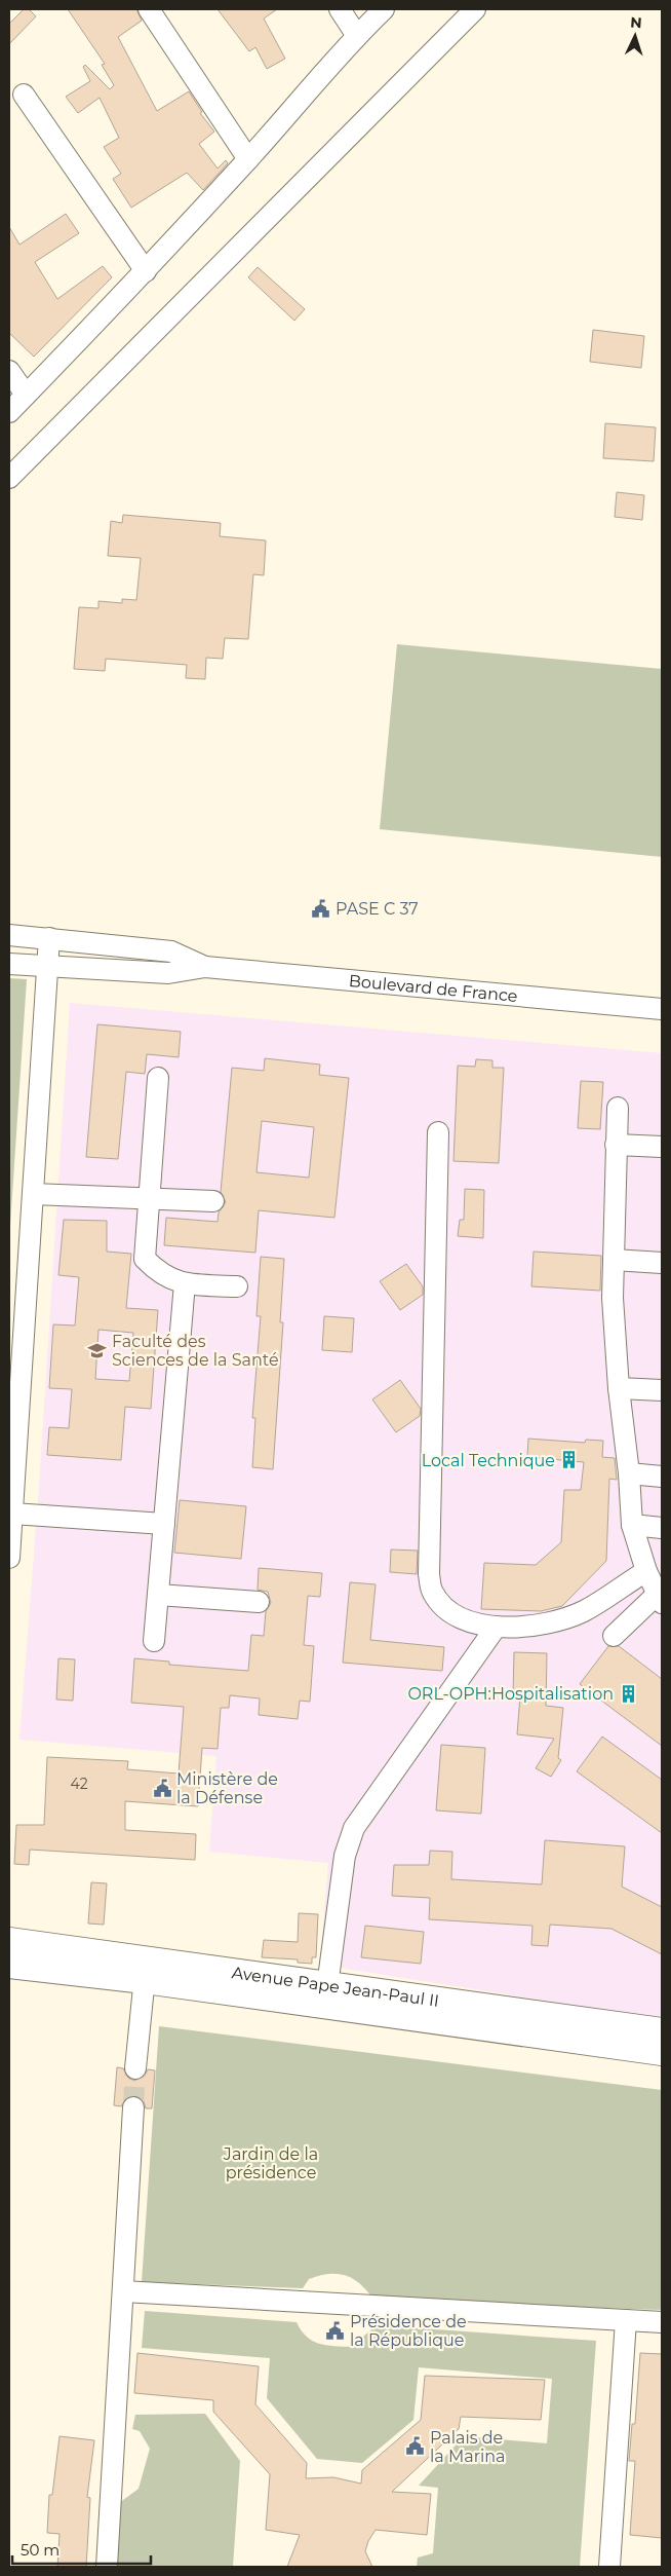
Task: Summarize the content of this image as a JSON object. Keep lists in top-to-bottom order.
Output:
{
  "streets": {
    "main road": ["Avenue Pape Jean-Paul II"],
    "street": ["Boulevard de France"]
  },
  "parks": ["Jardin de la présidence"],
  "places": {
    "public building": [
      "PASE C 37",
      "Ministère de la Défense",
      "Présidence de la République",
      "Palais de la Marina"
    ],
    "school or university": ["Faculté des Sciences de la Santé"],
    "building": ["Local Technique", "ORL-OPH:Hospitalisation"]
  },
  "house_numbers": ["42"],
  "scale_bar": "50 m",
  "north": "top"
}
